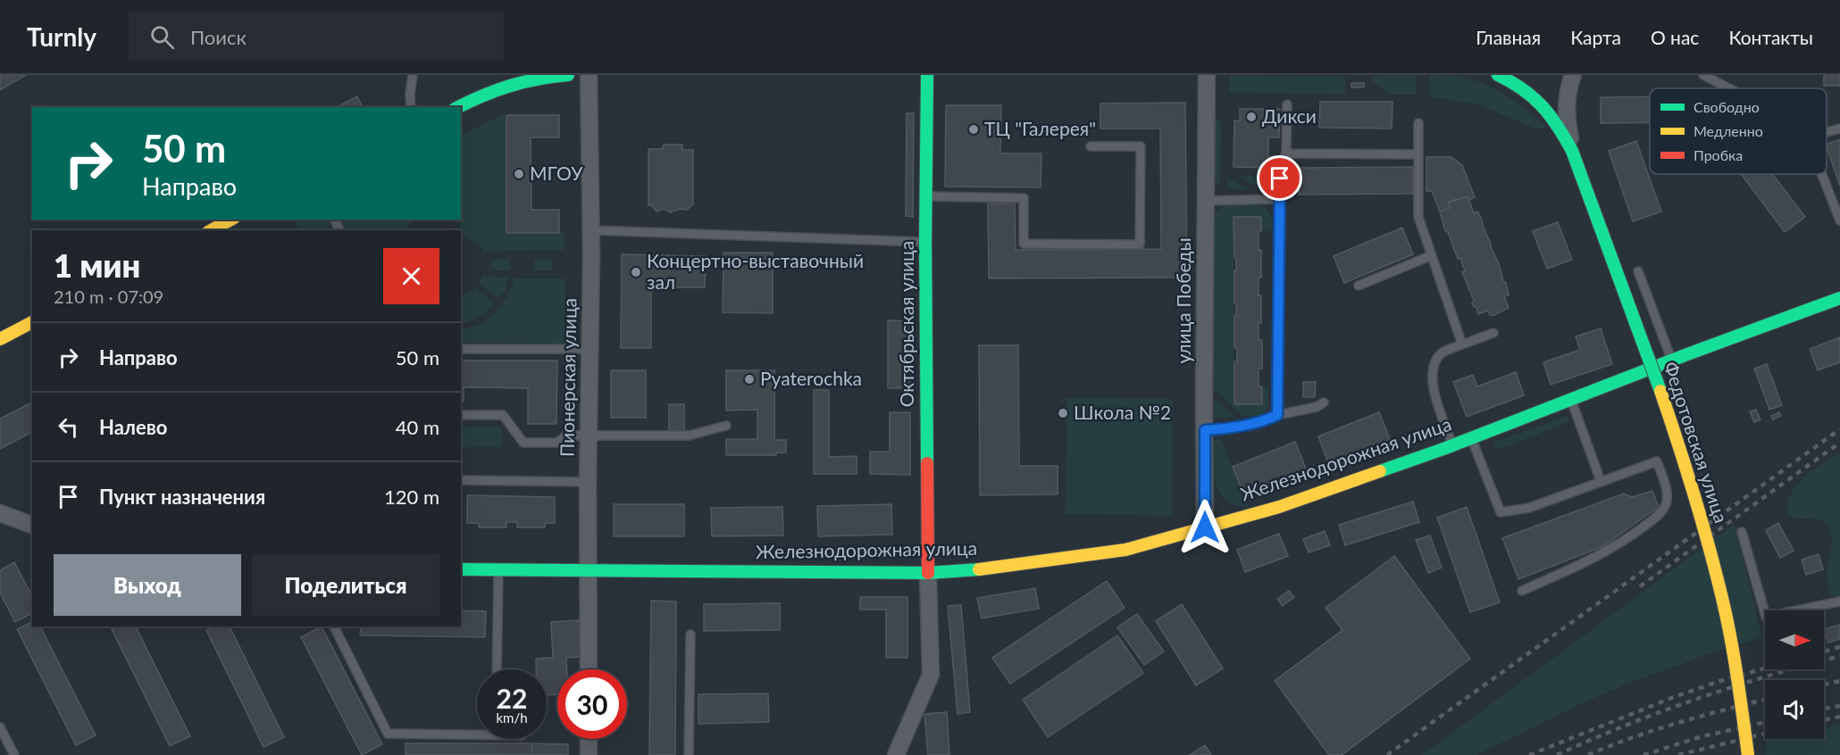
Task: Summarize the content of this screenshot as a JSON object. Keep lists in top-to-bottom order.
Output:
{
  "streets": {
    "street": [
      "улица Победы",
      "Октябрьская улица",
      "Пионерская улица",
      "Федотовская улица",
      "Железнодорожная улица"
    ]
  },
  "crossings": [
    ["улица Победы", "Железнодорожная улица"],
    ["Октябрьская улица", "Железнодорожная улица"],
    ["Пионерская улица", "Железнодорожная улица"]
  ],
  "places": [
    "Дикси",
    "ТЦ \"Галерея\"",
    "МГОУ",
    "Концертно-выставочный зал",
    "Pyaterochka",
    "Школа №2"
  ],
  "legend": ["Свободно", "Медленно", "Пробка"],
  "north": "right",
  "page": {
    "header": "Turnly",
    "search": "Поиск",
    "nav": [
      "Главная",
      "Карта",
      "О нас",
      "Контакты"
    ],
    "turn": ["50 m", "Направо"],
    "heading": ["1 мин", "210 m · 07:09"],
    "list": [
      {
        "name": "Направо",
        "value": "50 m"
      },
      {
        "name": "Налево",
        "value": "40 m"
      },
      {
        "name": "Пункт назначения",
        "value": "120 m"
      }
    ],
    "buttons": ["Выход", "Поделиться"],
    "speed": "22 km/h",
    "limit": "30"
  }
}
